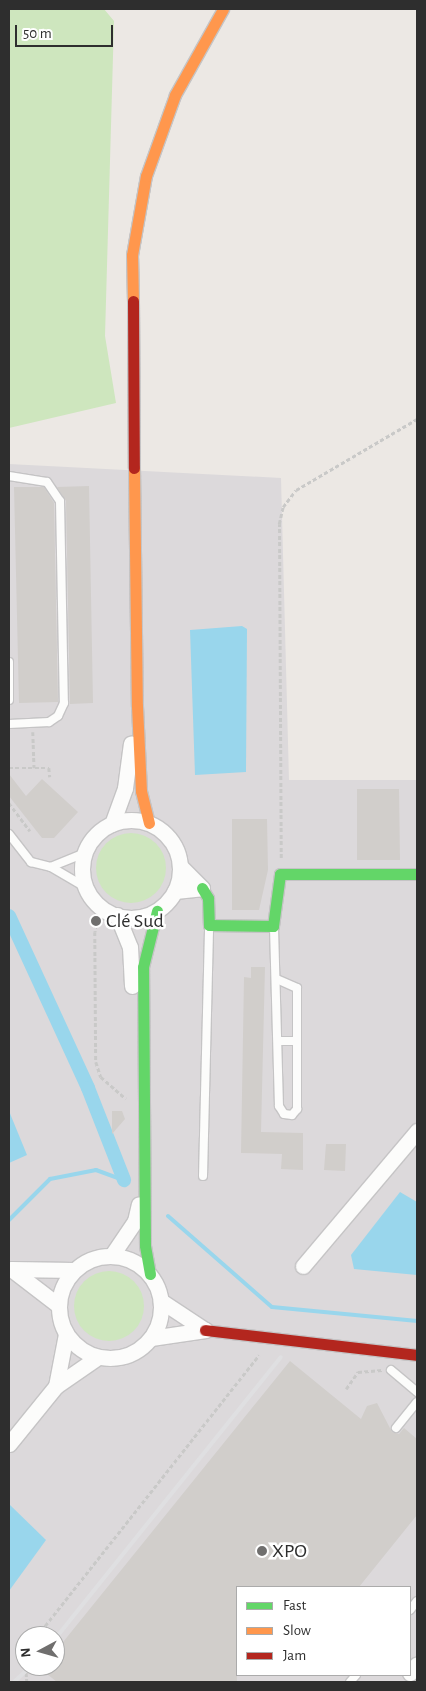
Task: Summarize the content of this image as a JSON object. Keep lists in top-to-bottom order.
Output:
{
  "places": ["Clé Sud", "XPO"],
  "legend": ["Fast", "Slow", "Jam"],
  "scale_bar": "50 m",
  "north": "left"
}
